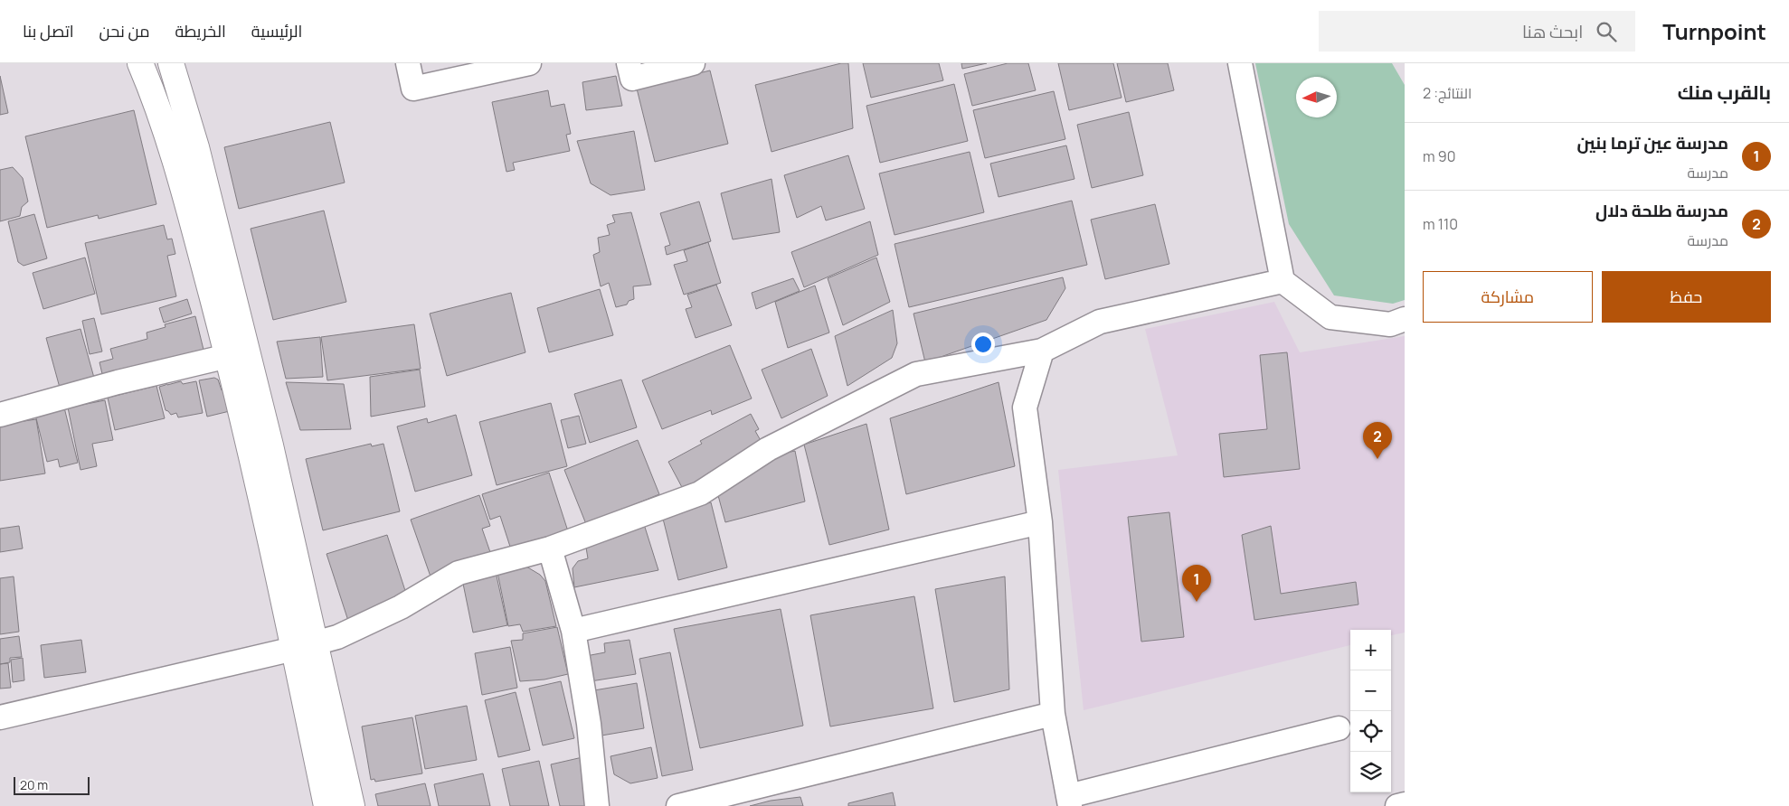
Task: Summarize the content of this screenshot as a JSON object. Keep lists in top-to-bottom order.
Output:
{
  "scale_bar": "20 m",
  "north": "left",
  "page": {
    "header": "Turnpoint",
    "search": "ابحث هنا",
    "nav": [
      "الرئيسية",
      "الخريطة",
      "من نحن",
      "اتصل بنا"
    ],
    "heading": ["بالقرب منك", "النتائج: 2"],
    "list": [
      {
        "mark": "1",
        "name": "مدرسة عين ترما بنين",
        "note": "مدرسة",
        "value": "90 m"
      },
      {
        "mark": "2",
        "name": "مدرسة طلحة دلال",
        "note": "مدرسة",
        "value": "110 m"
      }
    ],
    "buttons": ["حفظ", "مشاركة"],
    "pins": ["2", "1"],
    "map_buttons": ["+", "−"],
    "scale": "20 m"
  }
}
